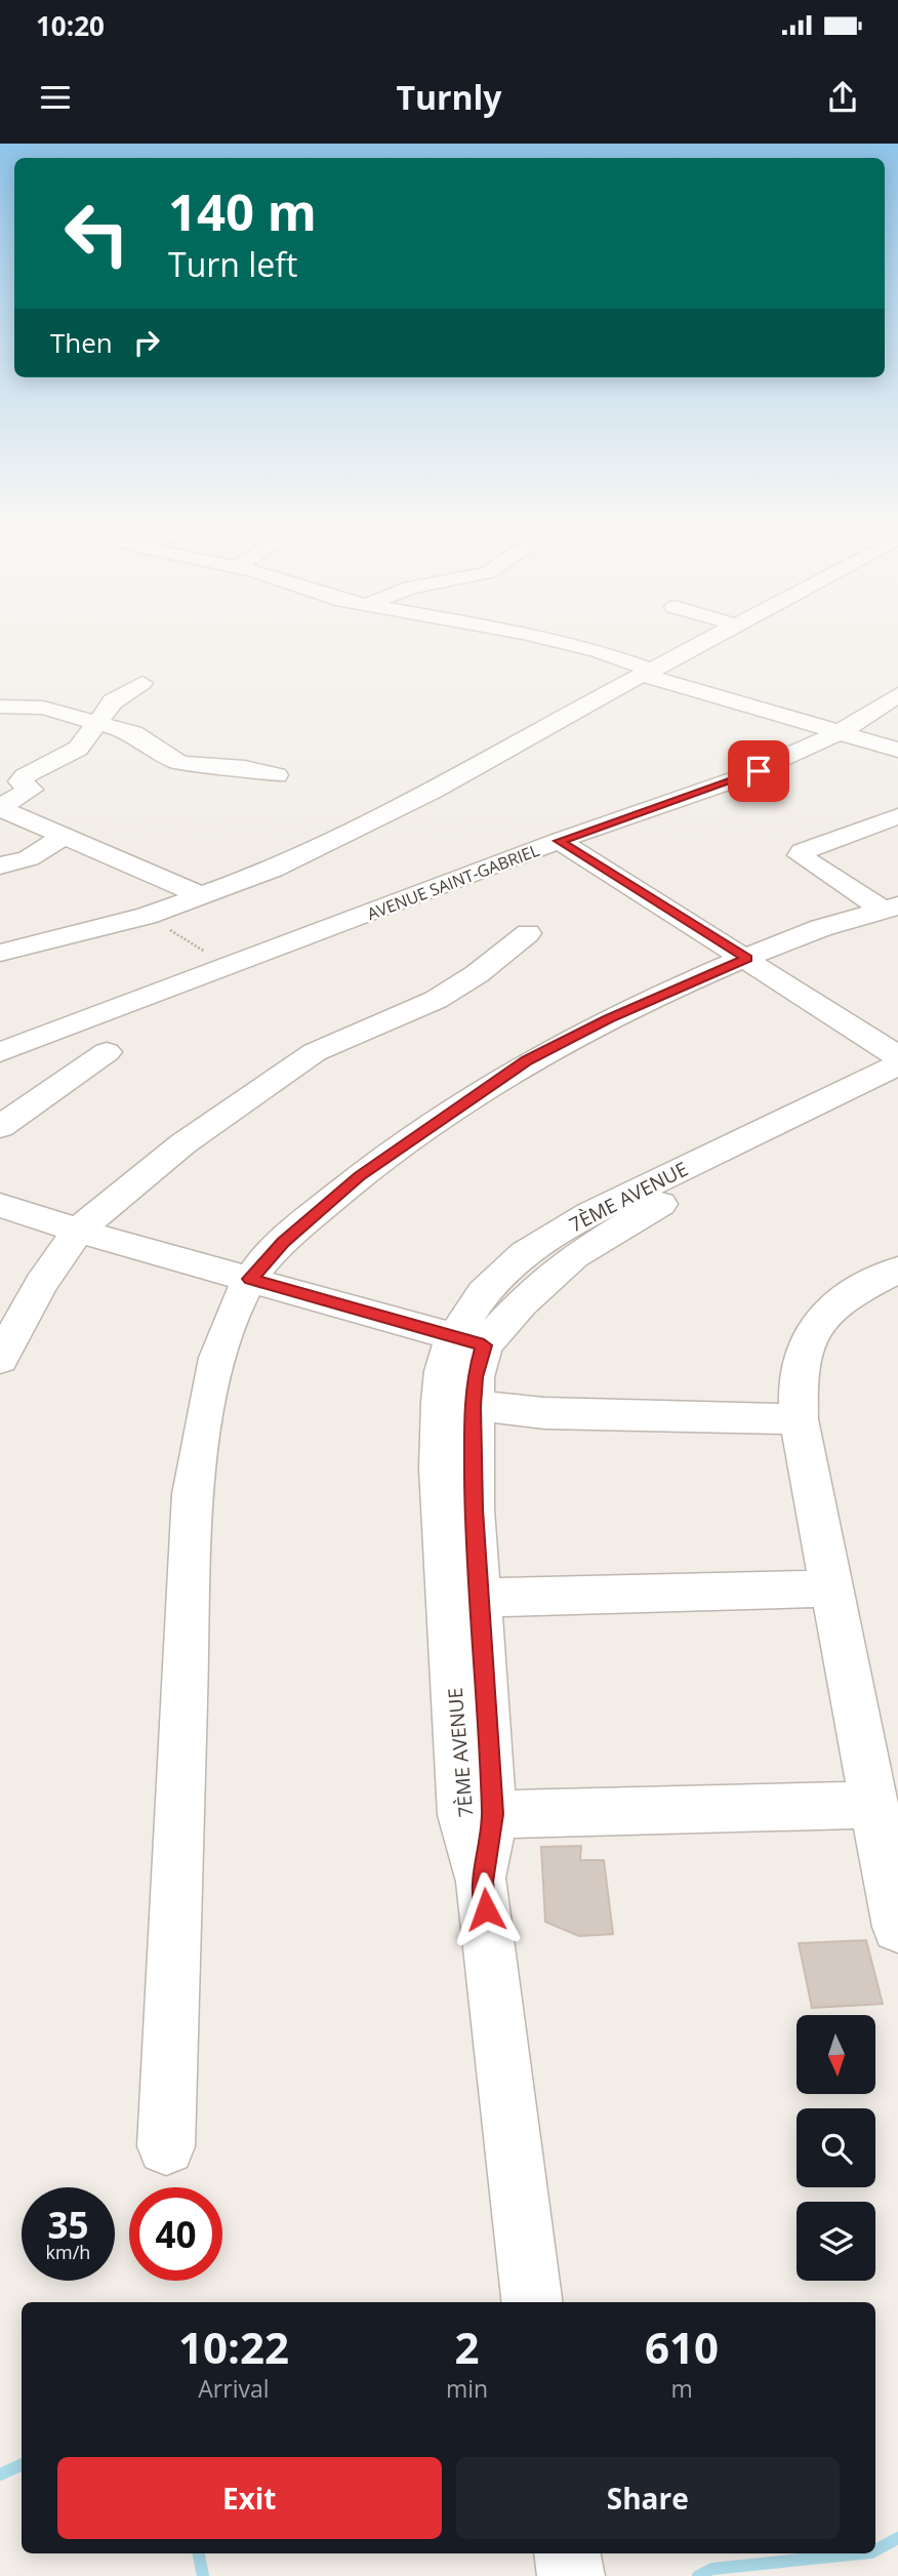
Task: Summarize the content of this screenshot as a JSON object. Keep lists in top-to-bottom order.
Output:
{
  "streets": {
    "street": ["AVENUE SAINT-GABRIEL", "7ÈME AVENUE"]
  },
  "north": "bottom",
  "page": {
    "status": "10:20",
    "header": "Turnly",
    "turn": ["140 m", "Turn left"],
    "then": "Then",
    "speed": "35 km/h",
    "limit": "40",
    "eta": [
      "10:22",
      "Arrival",
      "2",
      "min",
      "610",
      "m"
    ],
    "buttons": ["Exit", "Share"]
  }
}
